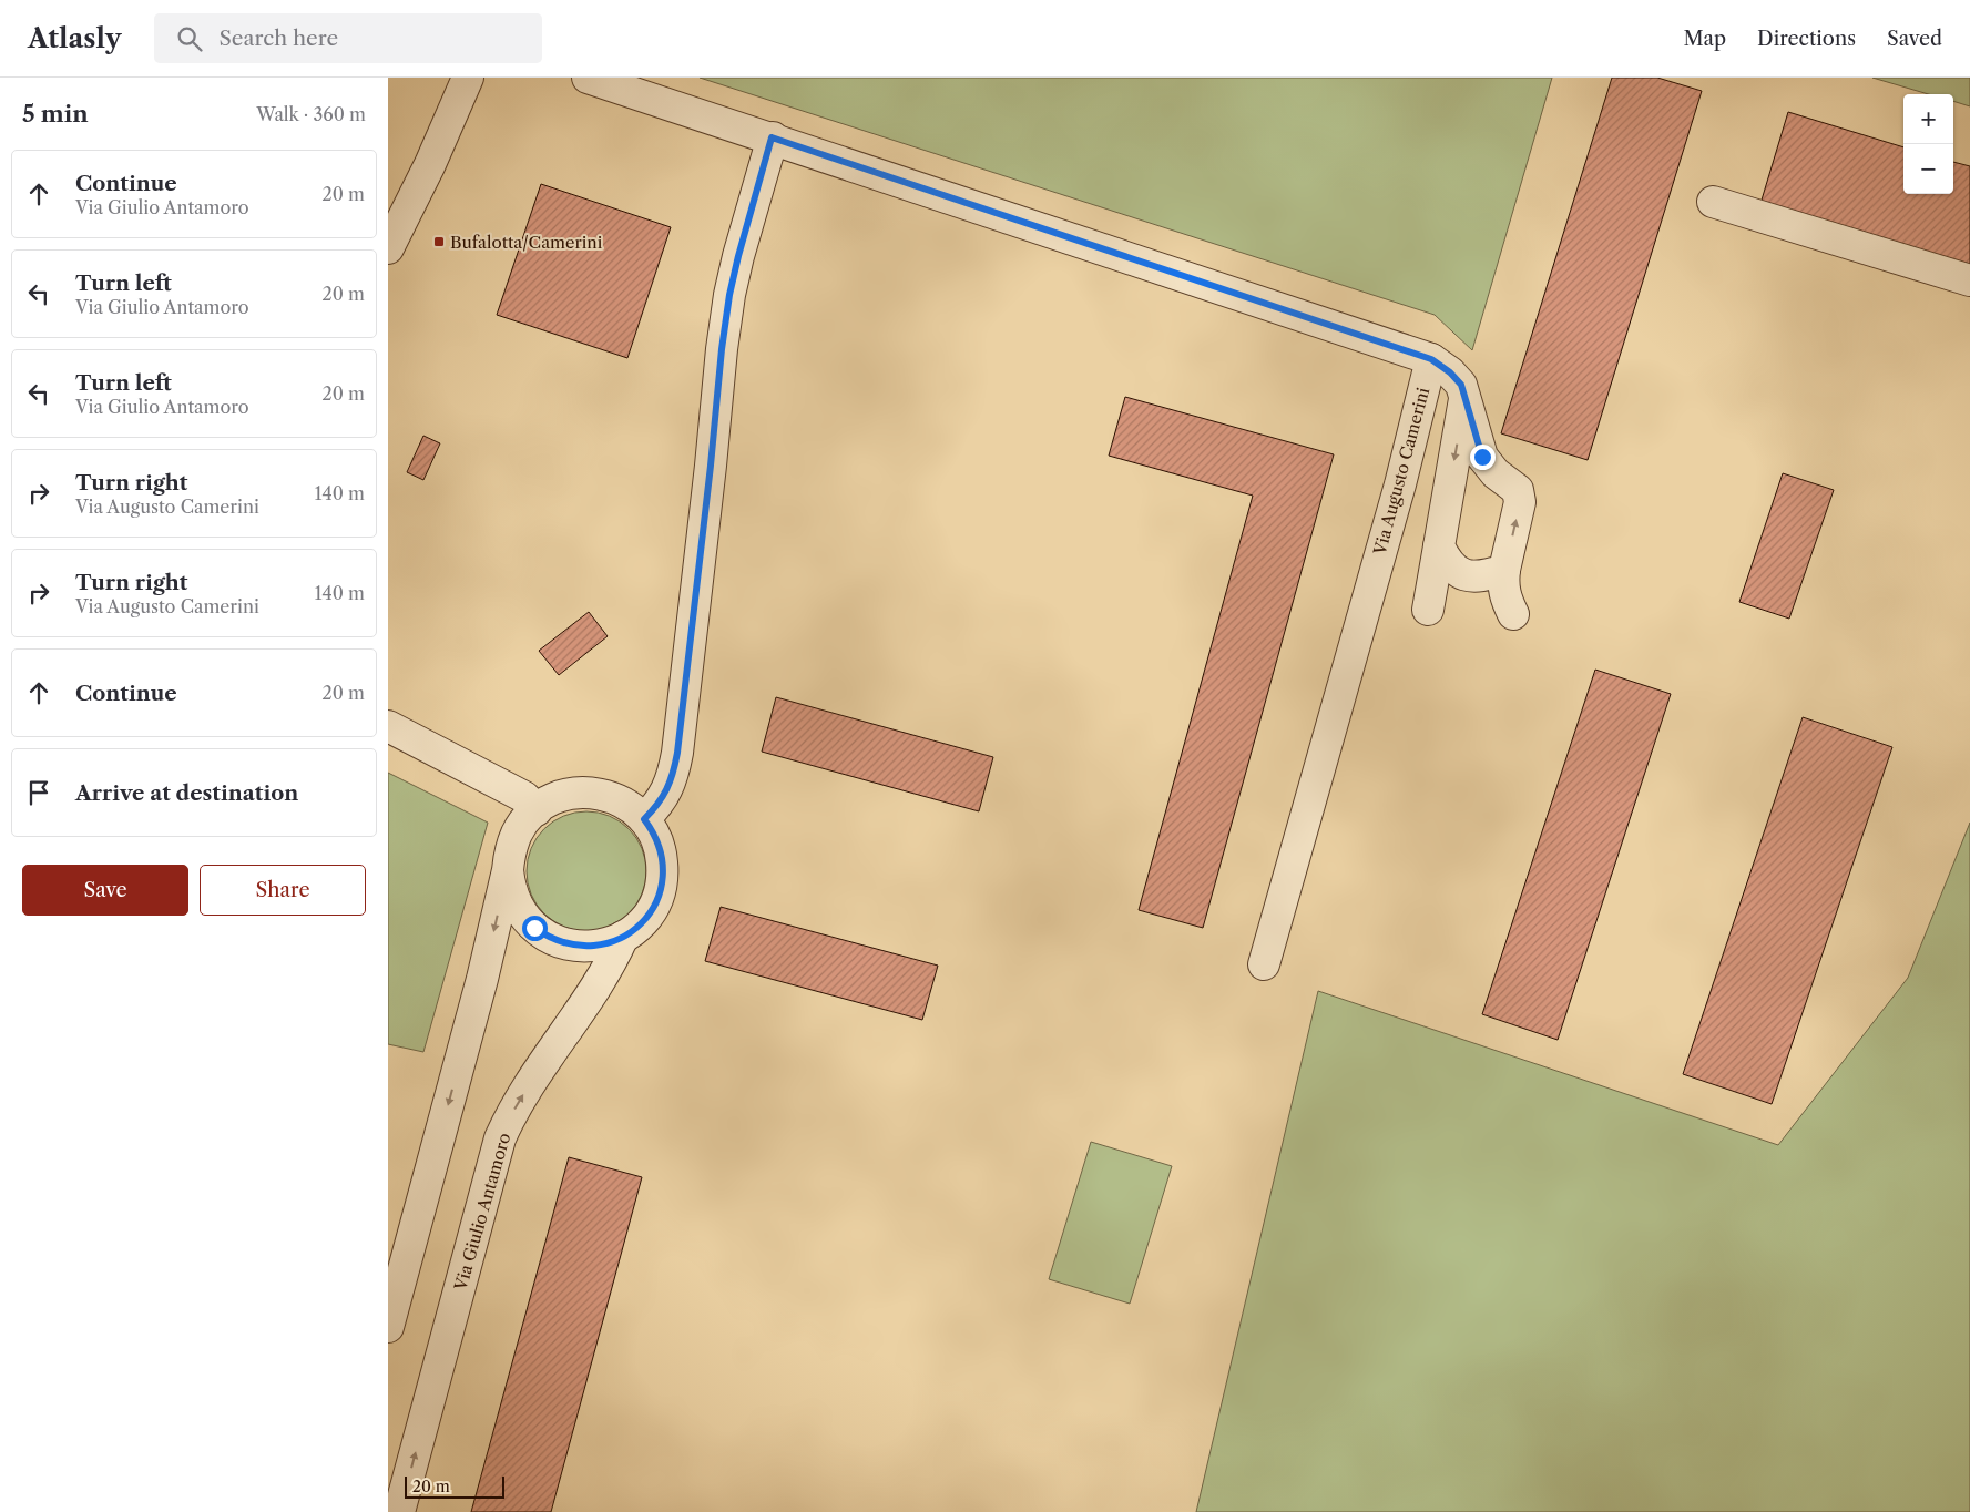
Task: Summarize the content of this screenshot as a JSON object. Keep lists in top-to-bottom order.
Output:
{
  "streets": {
    "street": ["Via Augusto Camerini", "Via Giulio Antamoro"]
  },
  "places": {
    "transit": ["Bufalotta/Camerini"]
  },
  "scale_bar": "20 m",
  "page": {
    "header": "Atlasly",
    "search": "Search here",
    "nav": ["Map", "Directions", "Saved"],
    "heading": ["5 min", "Walk · 360 m"],
    "map_buttons": ["+", "−"],
    "list": [
      ["Continue", "Via Giulio Antamoro", "20 m"],
      ["Turn left", "Via Giulio Antamoro", "20 m"],
      ["Turn left", "Via Giulio Antamoro", "20 m"],
      ["Turn right", "Via Augusto Camerini", "140 m"],
      ["Turn right", "Via Augusto Camerini", "140 m"],
      ["Continue", "20 m"],
      "Arrive at destination"
    ],
    "buttons": ["Save", "Share"],
    "scale": "20 m"
  }
}
